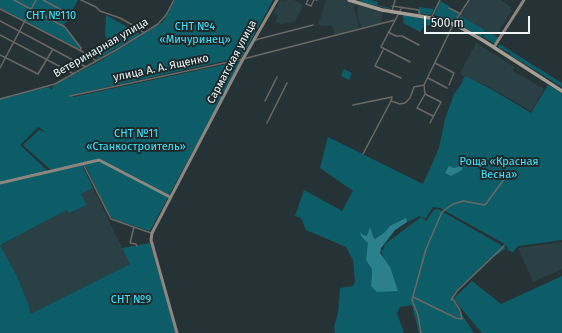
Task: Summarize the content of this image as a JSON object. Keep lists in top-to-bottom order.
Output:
{
  "streets": {
    "main road": ["Сарматская улица"],
    "street": ["Ветеринарная улица", "улица А. А. Ященко"]
  },
  "crossings": [
    ["Сарматская улица", "улица А. А. Ященко"]
  ],
  "parks": [
    "СНТ №110",
    "СНТ №4 «Мичуринец»",
    "СНТ №11 «Станкостроитель»",
    "Роща «Красная Весна»",
    "СНТ №9"
  ],
  "scale_bar": "500 m"
}
